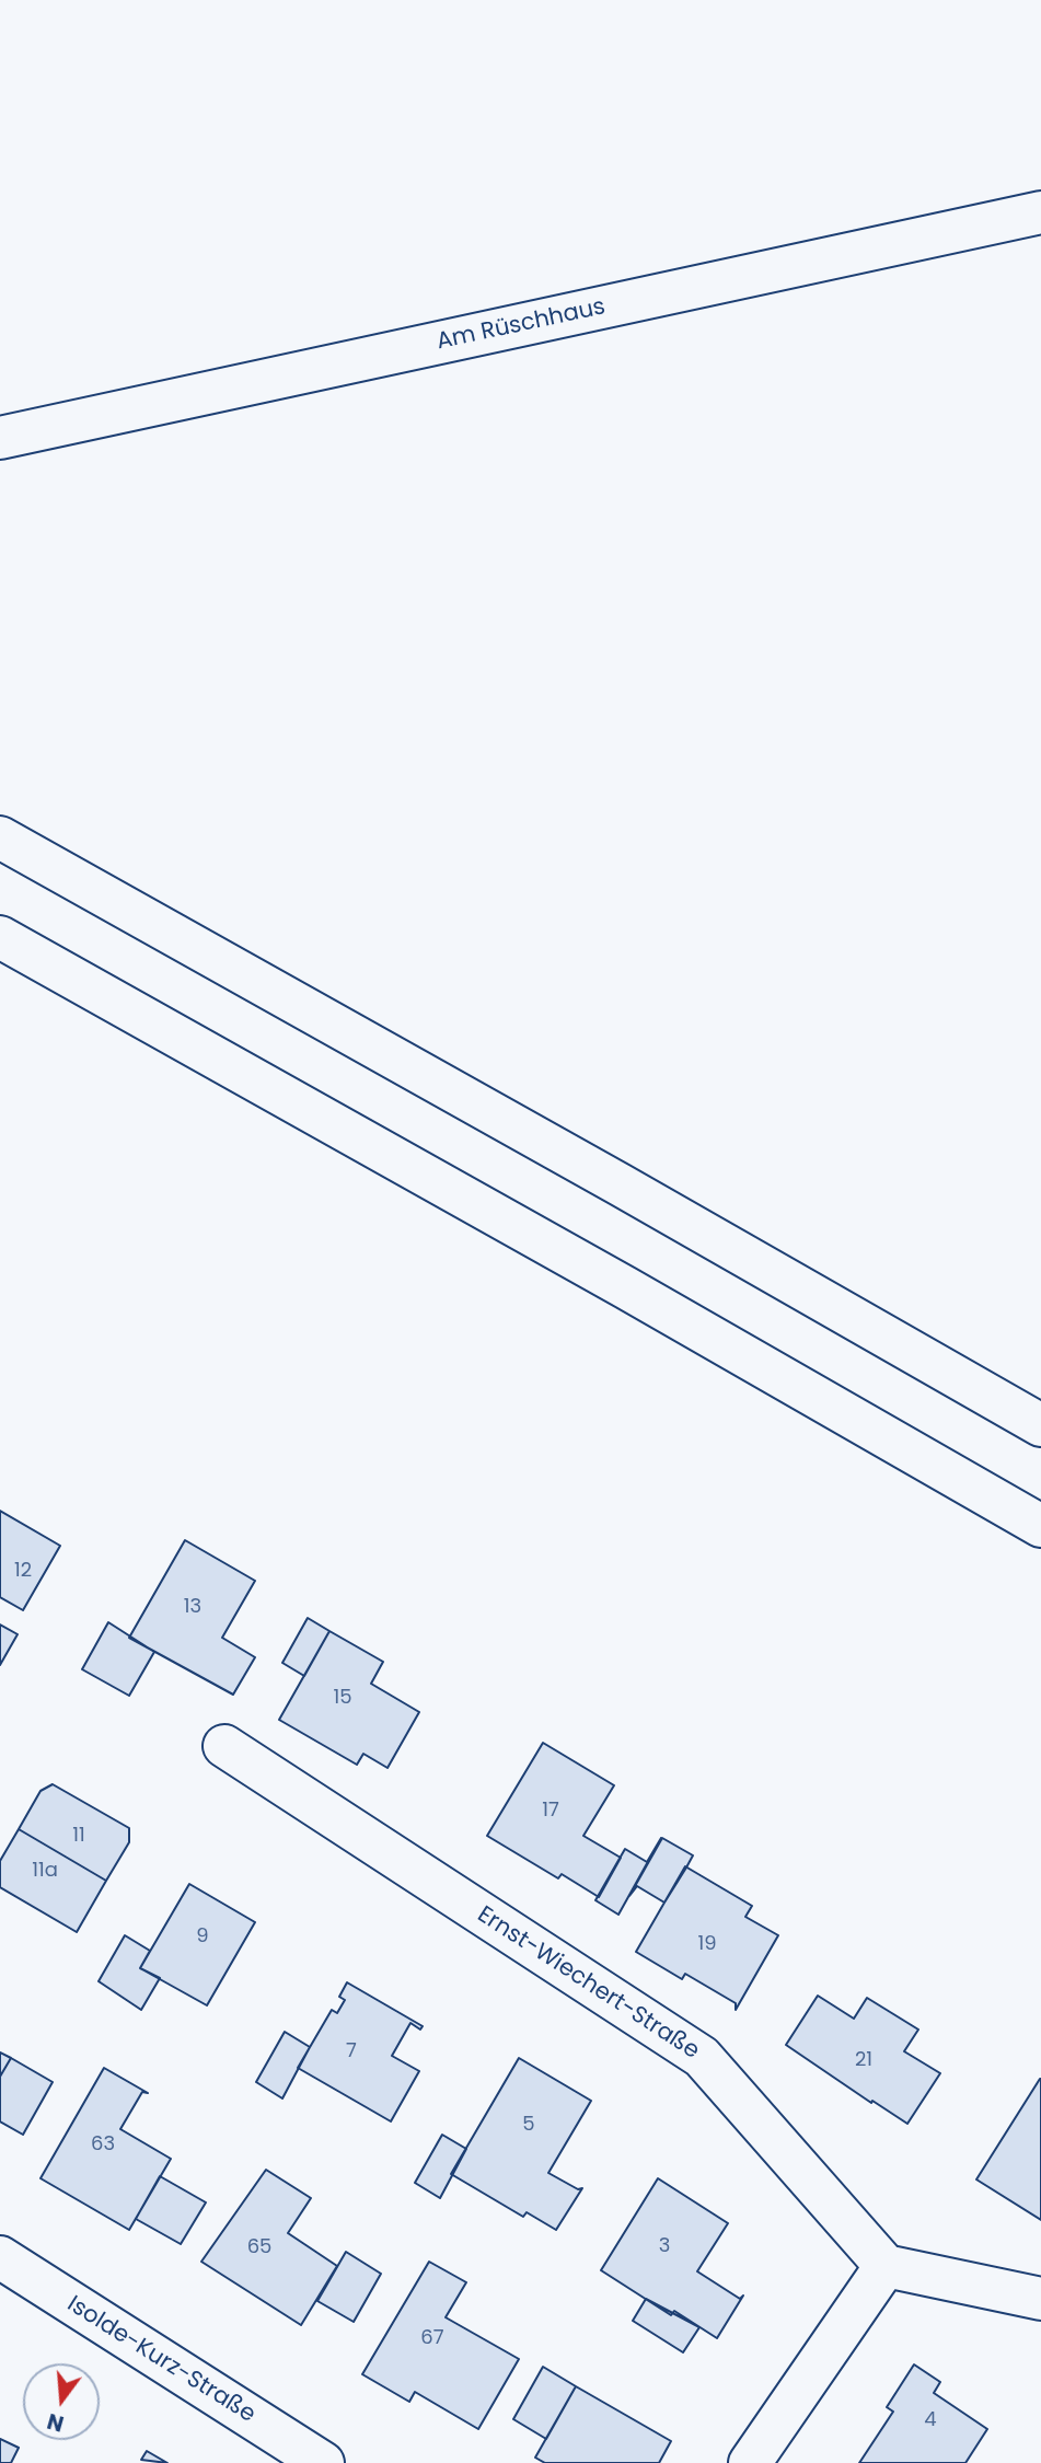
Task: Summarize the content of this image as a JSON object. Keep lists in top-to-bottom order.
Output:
{
  "streets": {
    "main road": ["Am Rüschhaus", "Ernst-Wiechert-Straße", "Isolde-Kurz-Straße"]
  },
  "house_numbers": [
    "12",
    "13",
    "15",
    "17",
    "11",
    "11a",
    "9",
    "19",
    "7",
    "21",
    "5",
    "63",
    "3",
    "65",
    "67",
    "4"
  ],
  "north": "bottom"
}
